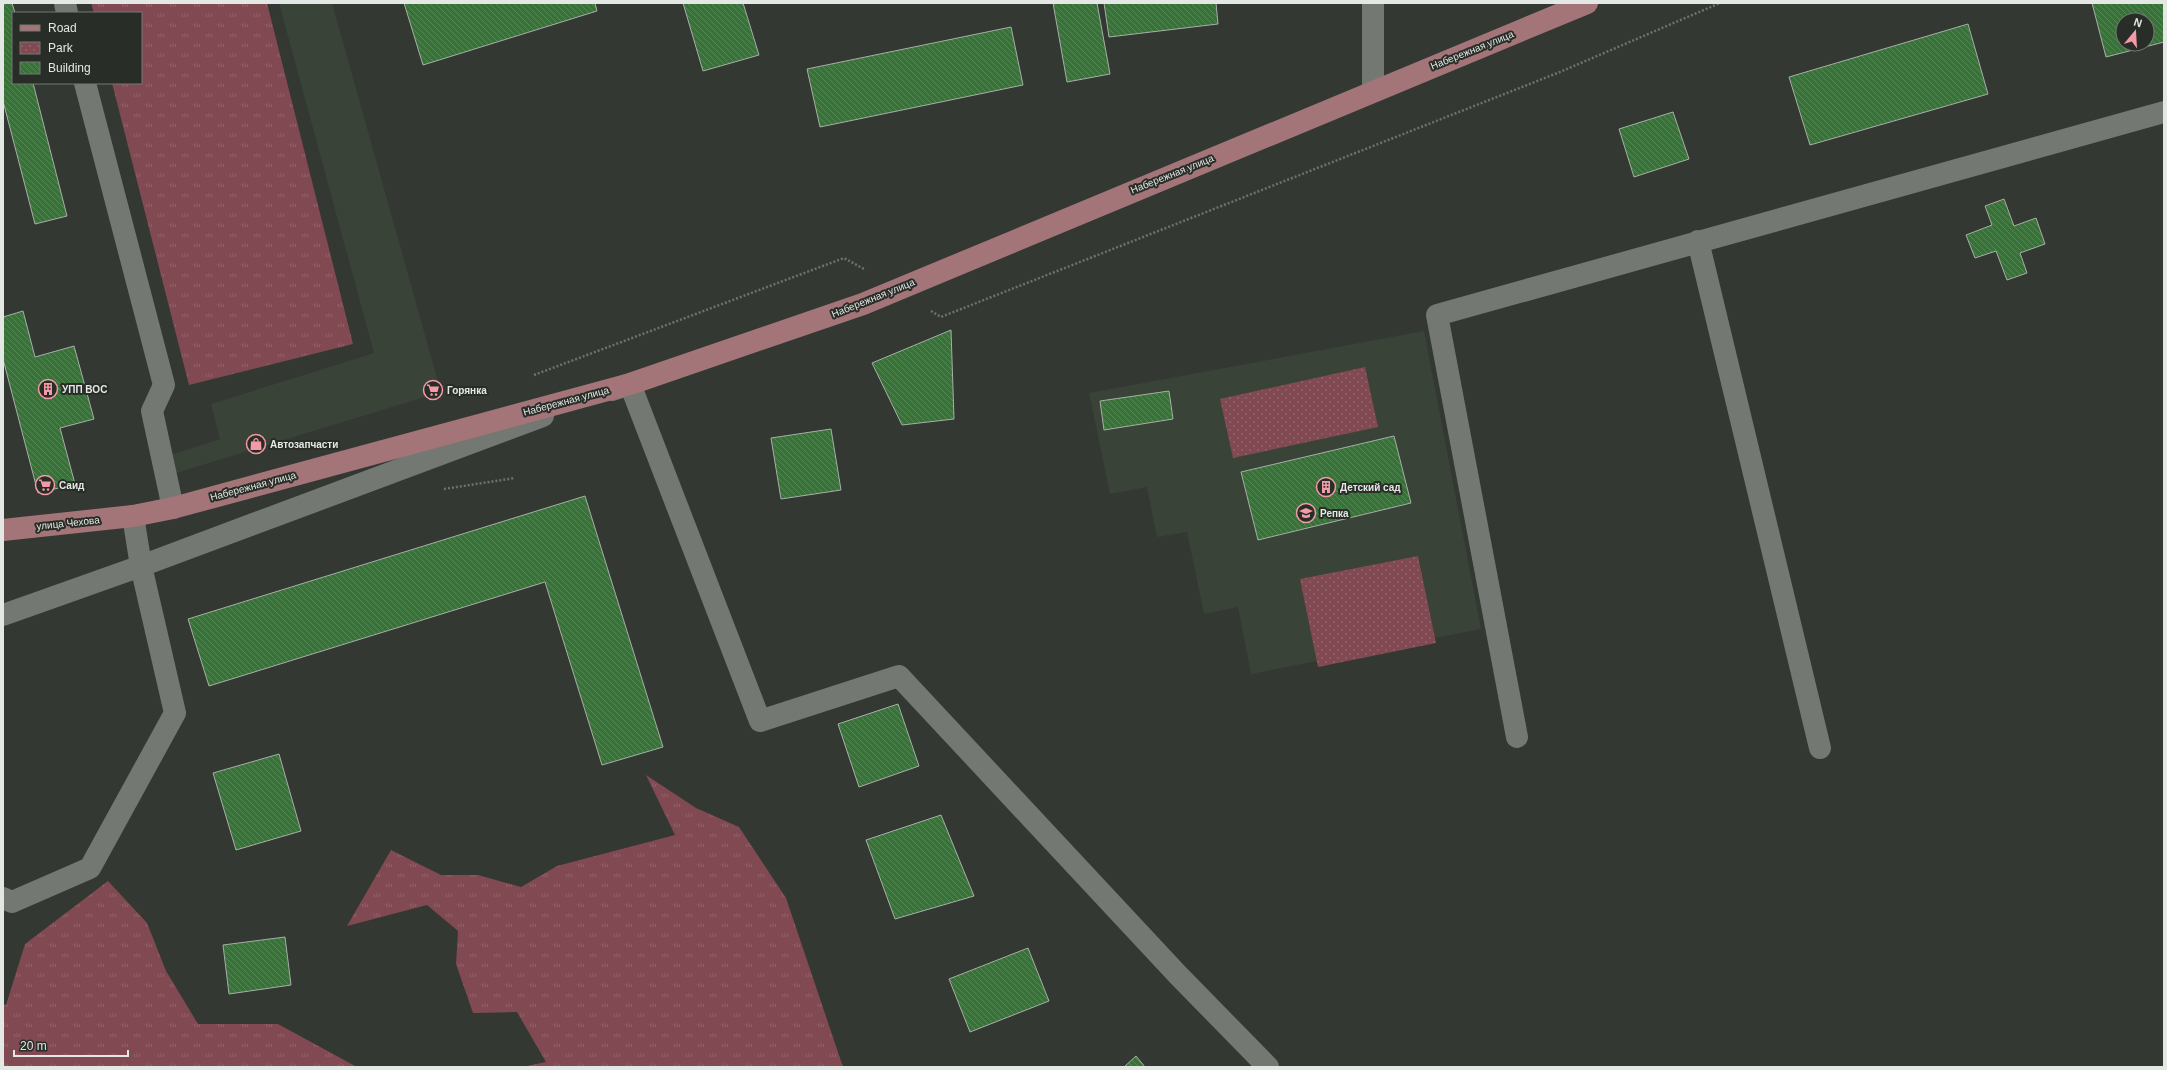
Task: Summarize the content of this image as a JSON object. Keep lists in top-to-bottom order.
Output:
{
  "streets": {
    "main road": ["Набережная улица", "улица Чехова"]
  },
  "crossings": [
    ["Набережная улица", "улица Чехова"]
  ],
  "places": {
    "building": ["УПП ВОС", "Детский сад"],
    "supermarket": ["Горянка", "Саид"],
    "shop": ["Автозапчасти"],
    "school or university": ["Репка"]
  },
  "legend": ["Road", "Park", "Building"],
  "scale_bar": "20 m",
  "north": "top"
}
